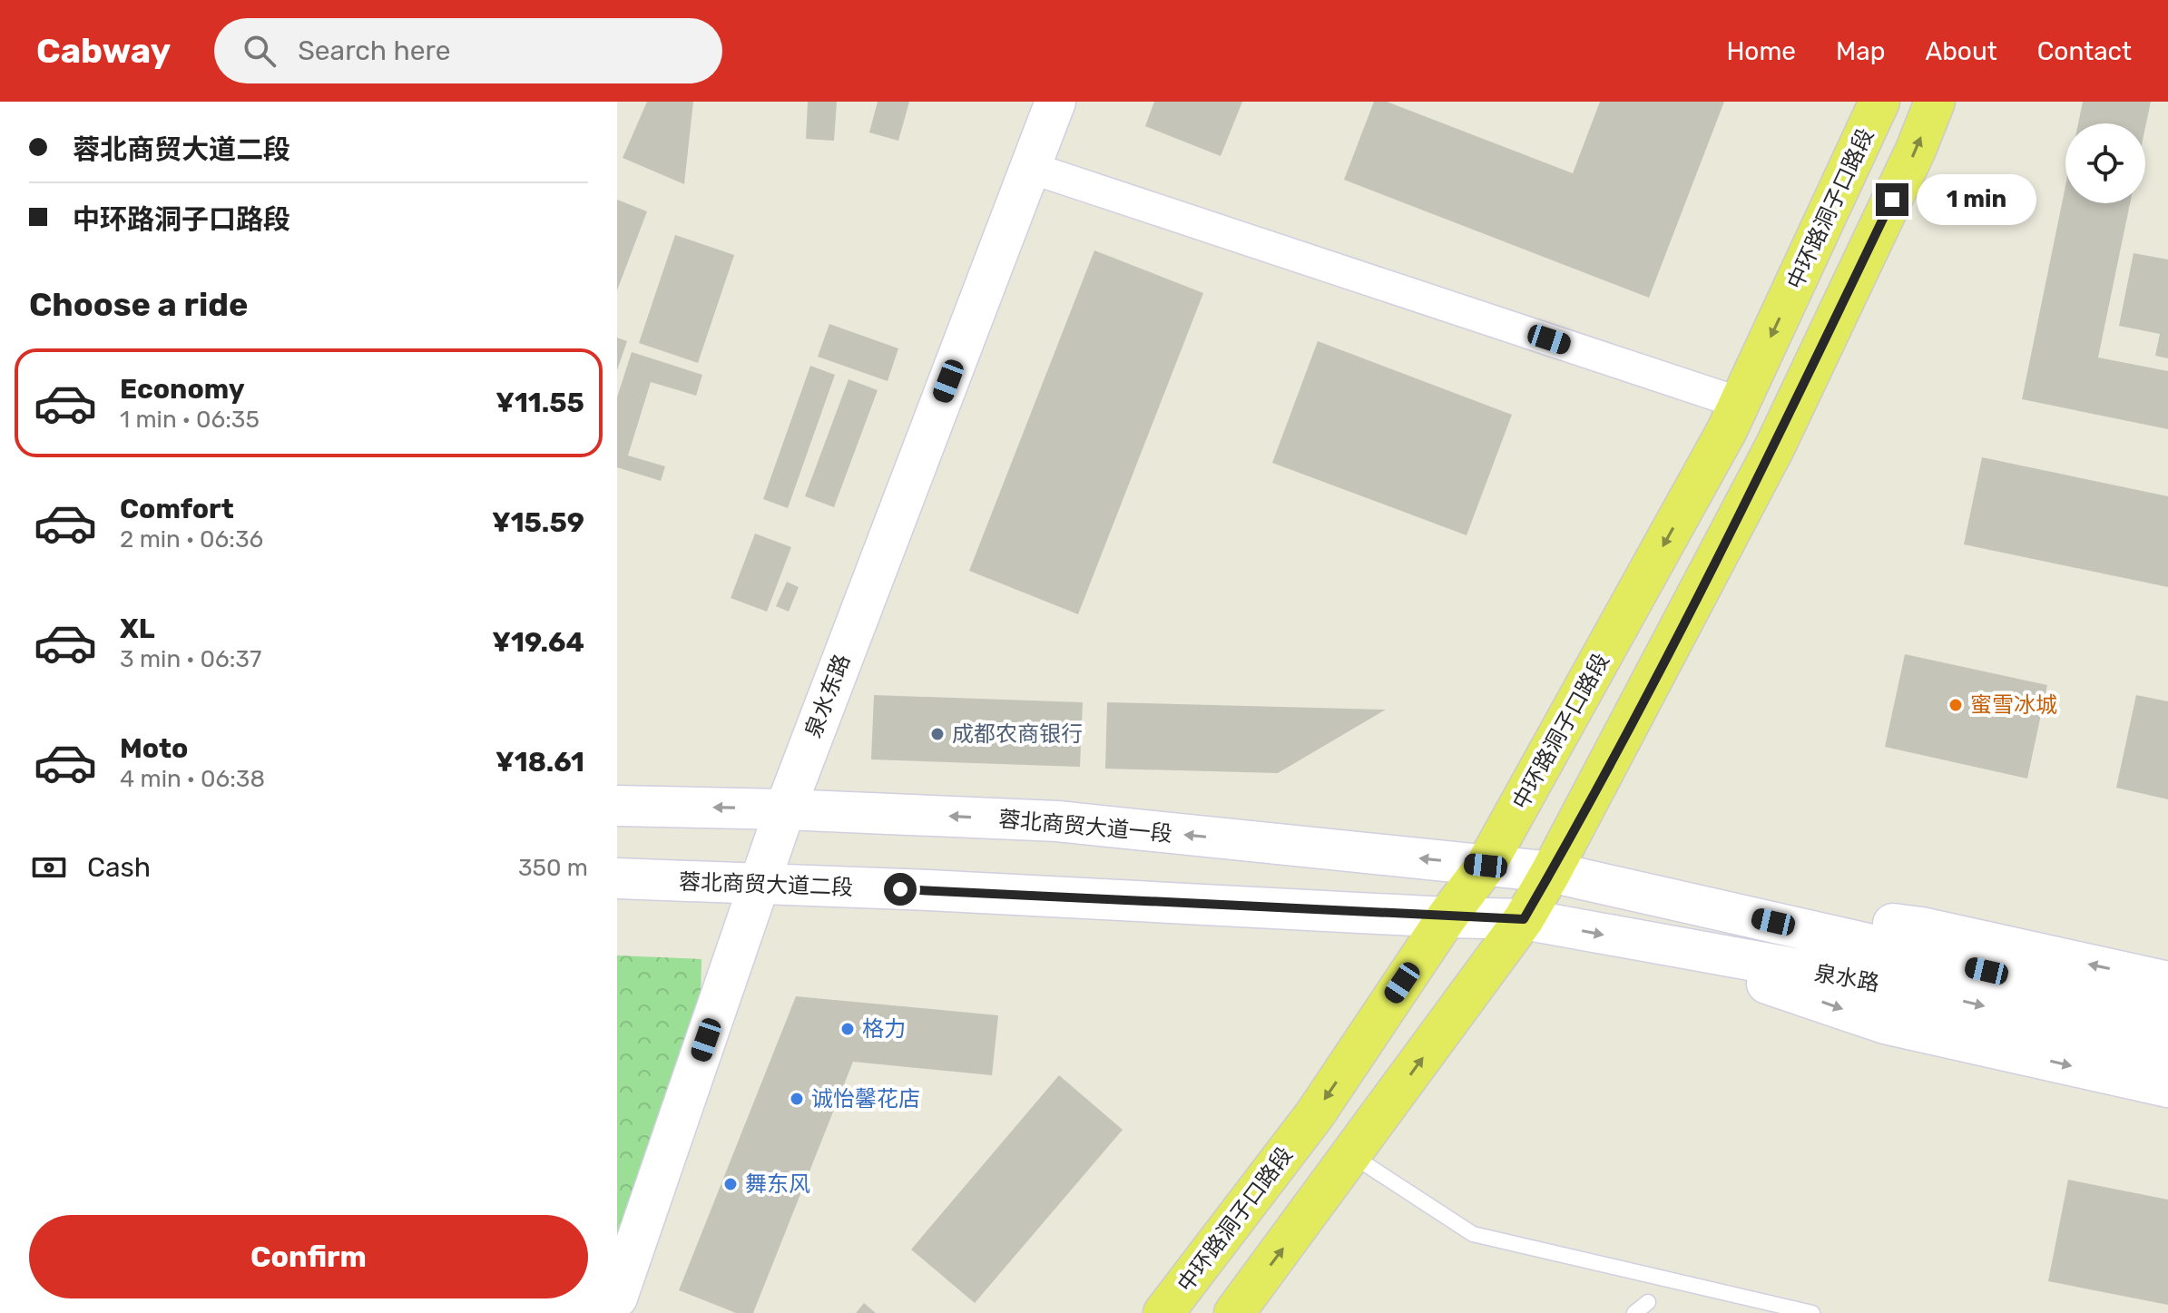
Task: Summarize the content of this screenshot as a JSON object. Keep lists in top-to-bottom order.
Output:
{
  "streets": {
    "main road": [
      "中环路洞子口路段",
      "泉水东路",
      "蓉北商贸大道一段",
      "蓉北商贸大道二段",
      "泉水路"
    ]
  },
  "crossings": [
    ["中环路洞子口路段", "蓉北商贸大道一段"],
    ["中环路洞子口路段", "蓉北商贸大道二段"],
    ["泉水东路", "蓉北商贸大道一段"],
    ["泉水东路", "蓉北商贸大道二段"],
    ["蓉北商贸大道二段", "泉水路"]
  ],
  "one_way": ["蓉北商贸大道一段"],
  "places": [
    "蜜雪冰城",
    "成都农商银行",
    "格力",
    "诚怡馨花店",
    "舞东风"
  ],
  "page": {
    "header": "Cabway",
    "search": "Search here",
    "nav": [
      "Home",
      "Map",
      "About",
      "Contact"
    ],
    "banner": ["蓉北商贸大道二段", "中环路洞子口路段"],
    "bubble": "1 min",
    "heading": "Choose a ride",
    "list": [
      {
        "name": "Economy",
        "note": "1 min · 06:35",
        "value": "¥11.55"
      },
      {
        "name": "Comfort",
        "note": "2 min · 06:36",
        "value": "¥15.59"
      },
      {
        "name": "XL",
        "note": "3 min · 06:37",
        "value": "¥19.64"
      },
      {
        "name": "Moto",
        "note": "4 min · 06:38",
        "value": "¥18.61"
      }
    ],
    "pay": ["Cash", "350 m"],
    "buttons": "Confirm"
  }
}
